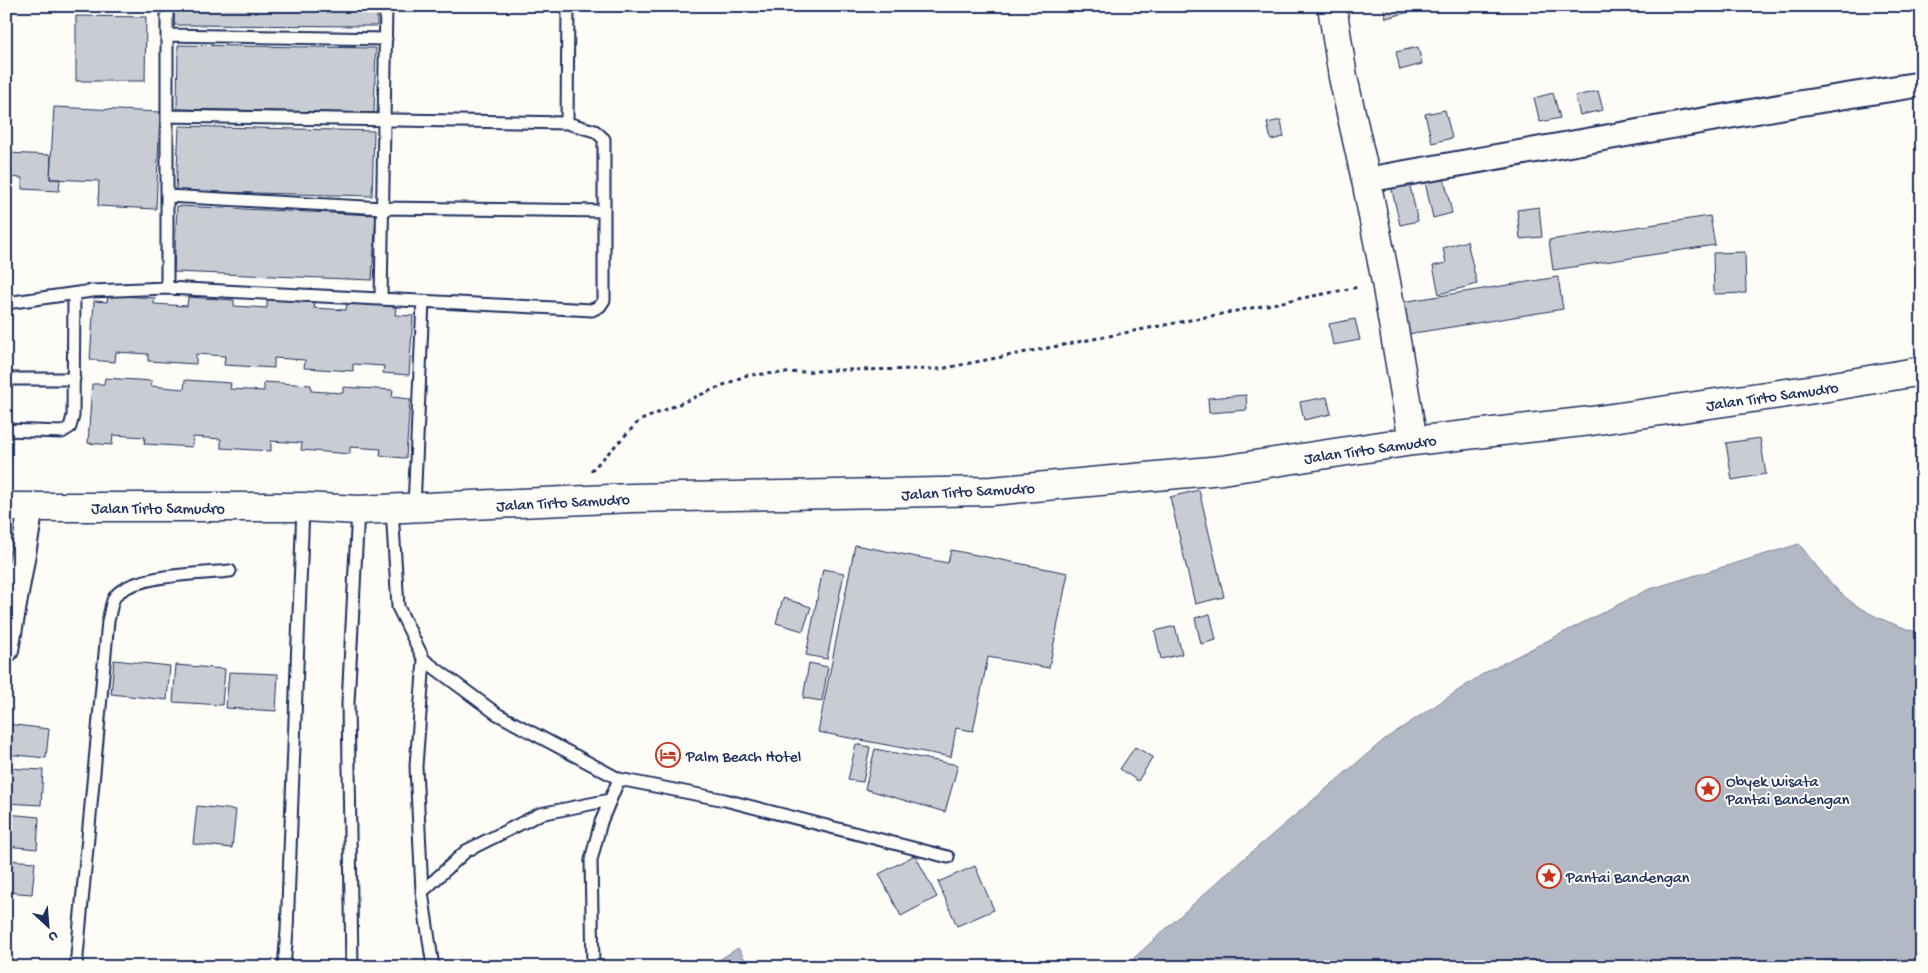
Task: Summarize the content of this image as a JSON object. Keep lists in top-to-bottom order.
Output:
{
  "streets": {
    "street": ["Jalan Tirto Samudro"]
  },
  "places": {
    "hotel": ["Palm Beach Hotel"],
    "place": ["Obyek Wisata Pantai Bandengan", "Pantai Bandengan"]
  },
  "north": "bottom right"
}
